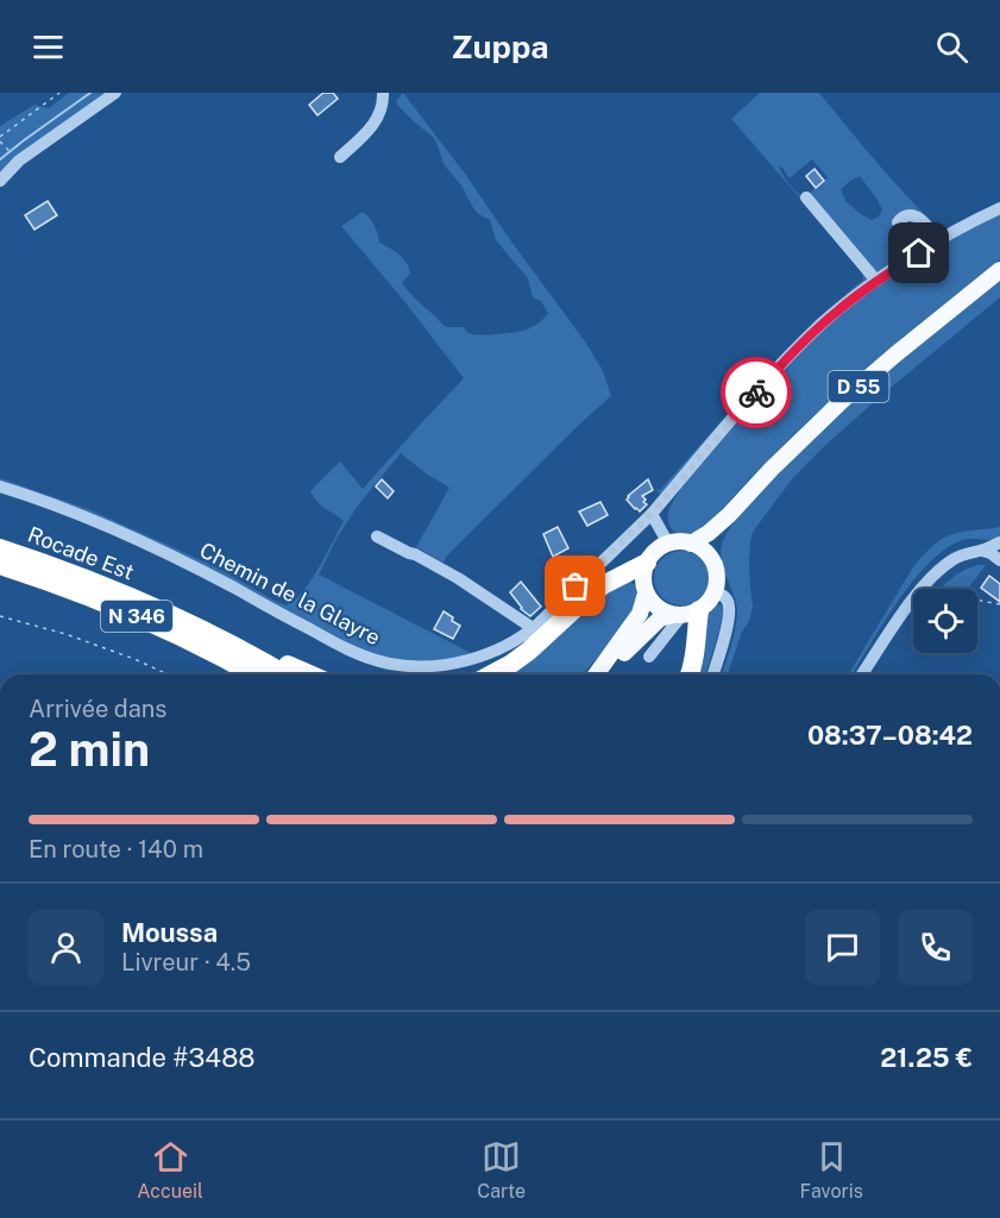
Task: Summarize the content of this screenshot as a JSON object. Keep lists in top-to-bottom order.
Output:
{
  "streets": {
    "highway": ["Rocade Est", "N 346"],
    "main road": ["D 55"],
    "street": ["Chemin de la Glayre"]
  },
  "page": {
    "header": "Zuppa",
    "heading": ["2 min", "Arrivée dans", "08:37–08:42"],
    "panel": [
      "Moussa",
      "Livreur · 4.5",
      "Commande #3488",
      "21.25 €"
    ],
    "bar": "En route · 140 m",
    "tabs": ["Accueil", "Carte", "Favoris"]
  }
}
